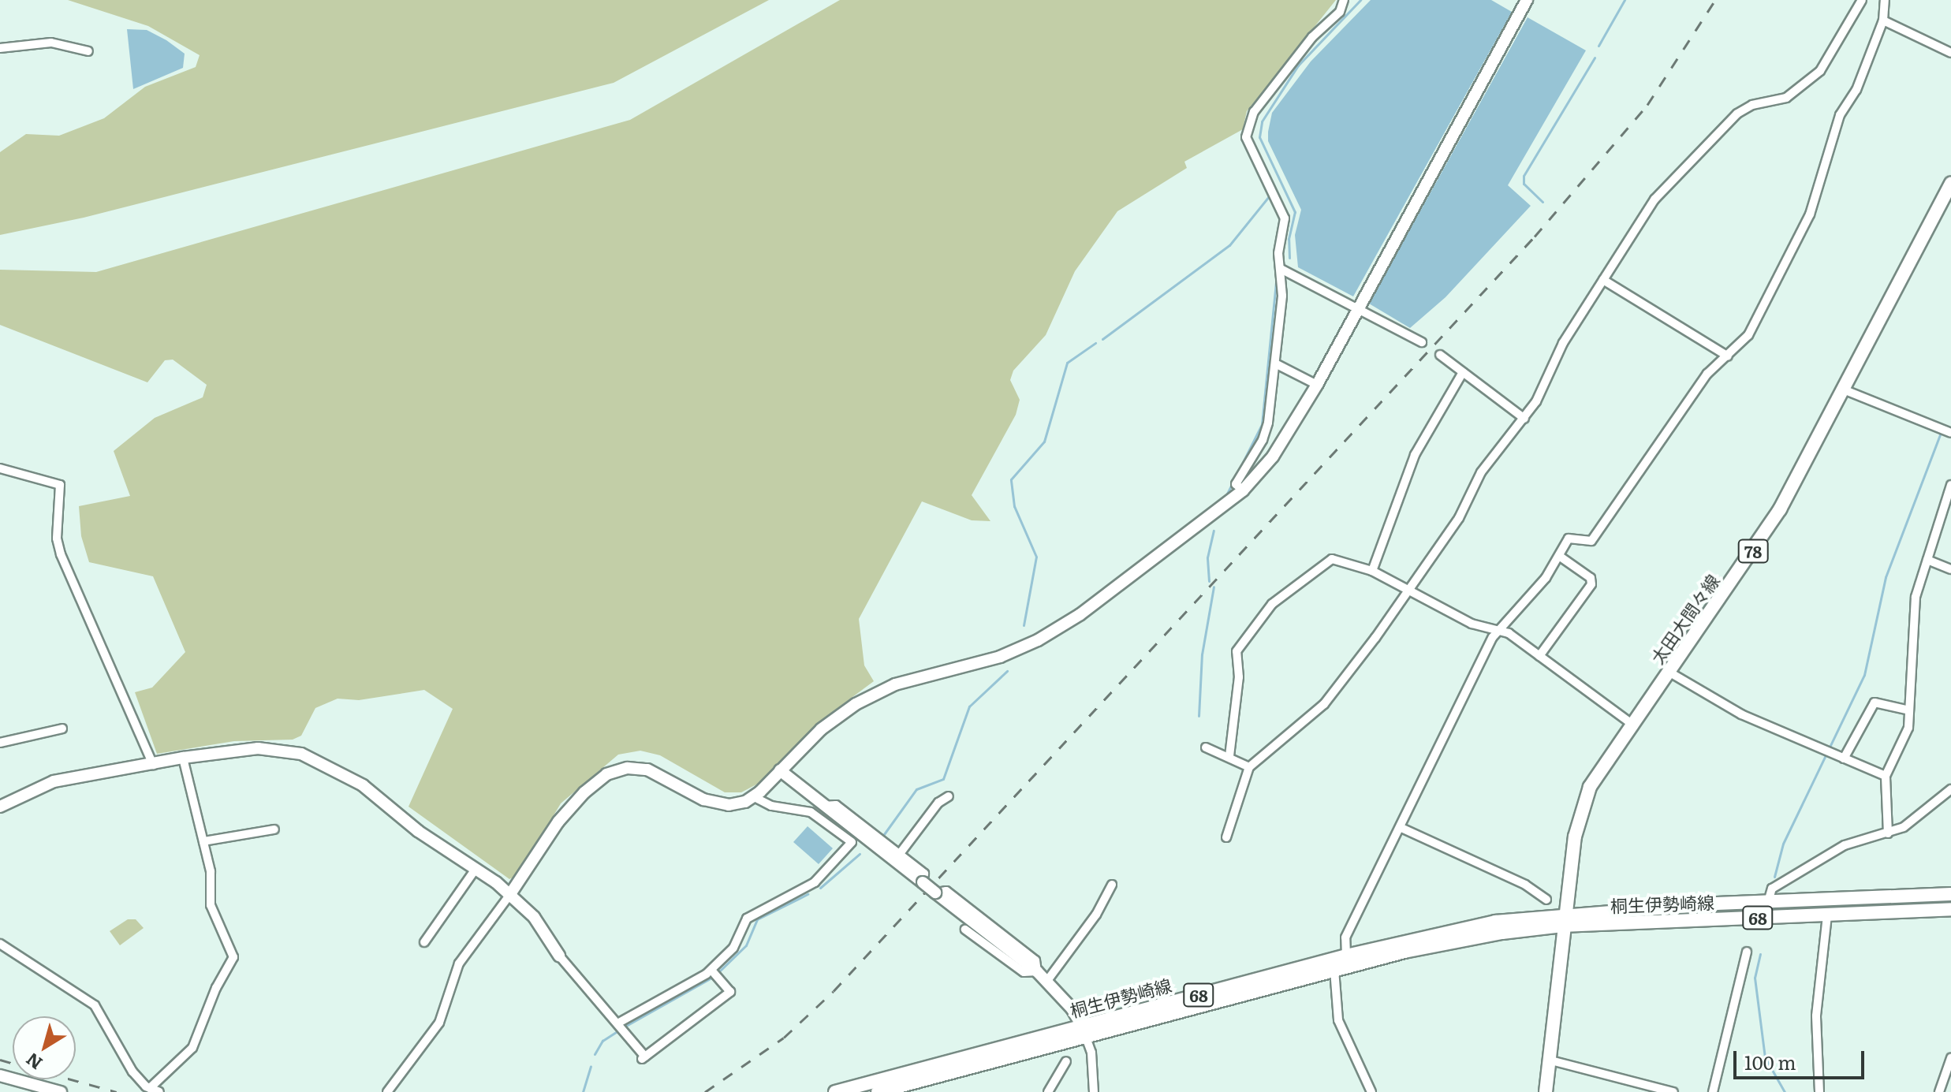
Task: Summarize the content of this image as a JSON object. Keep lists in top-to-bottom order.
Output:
{
  "streets": {
    "main road": [
      "78",
      "太田大間々線",
      "桐生伊勢崎線",
      "68"
    ]
  },
  "crossings": [
    ["太田大間々線", "桐生伊勢崎線"]
  ],
  "scale_bar": "100 m",
  "north": "bottom left"
}
